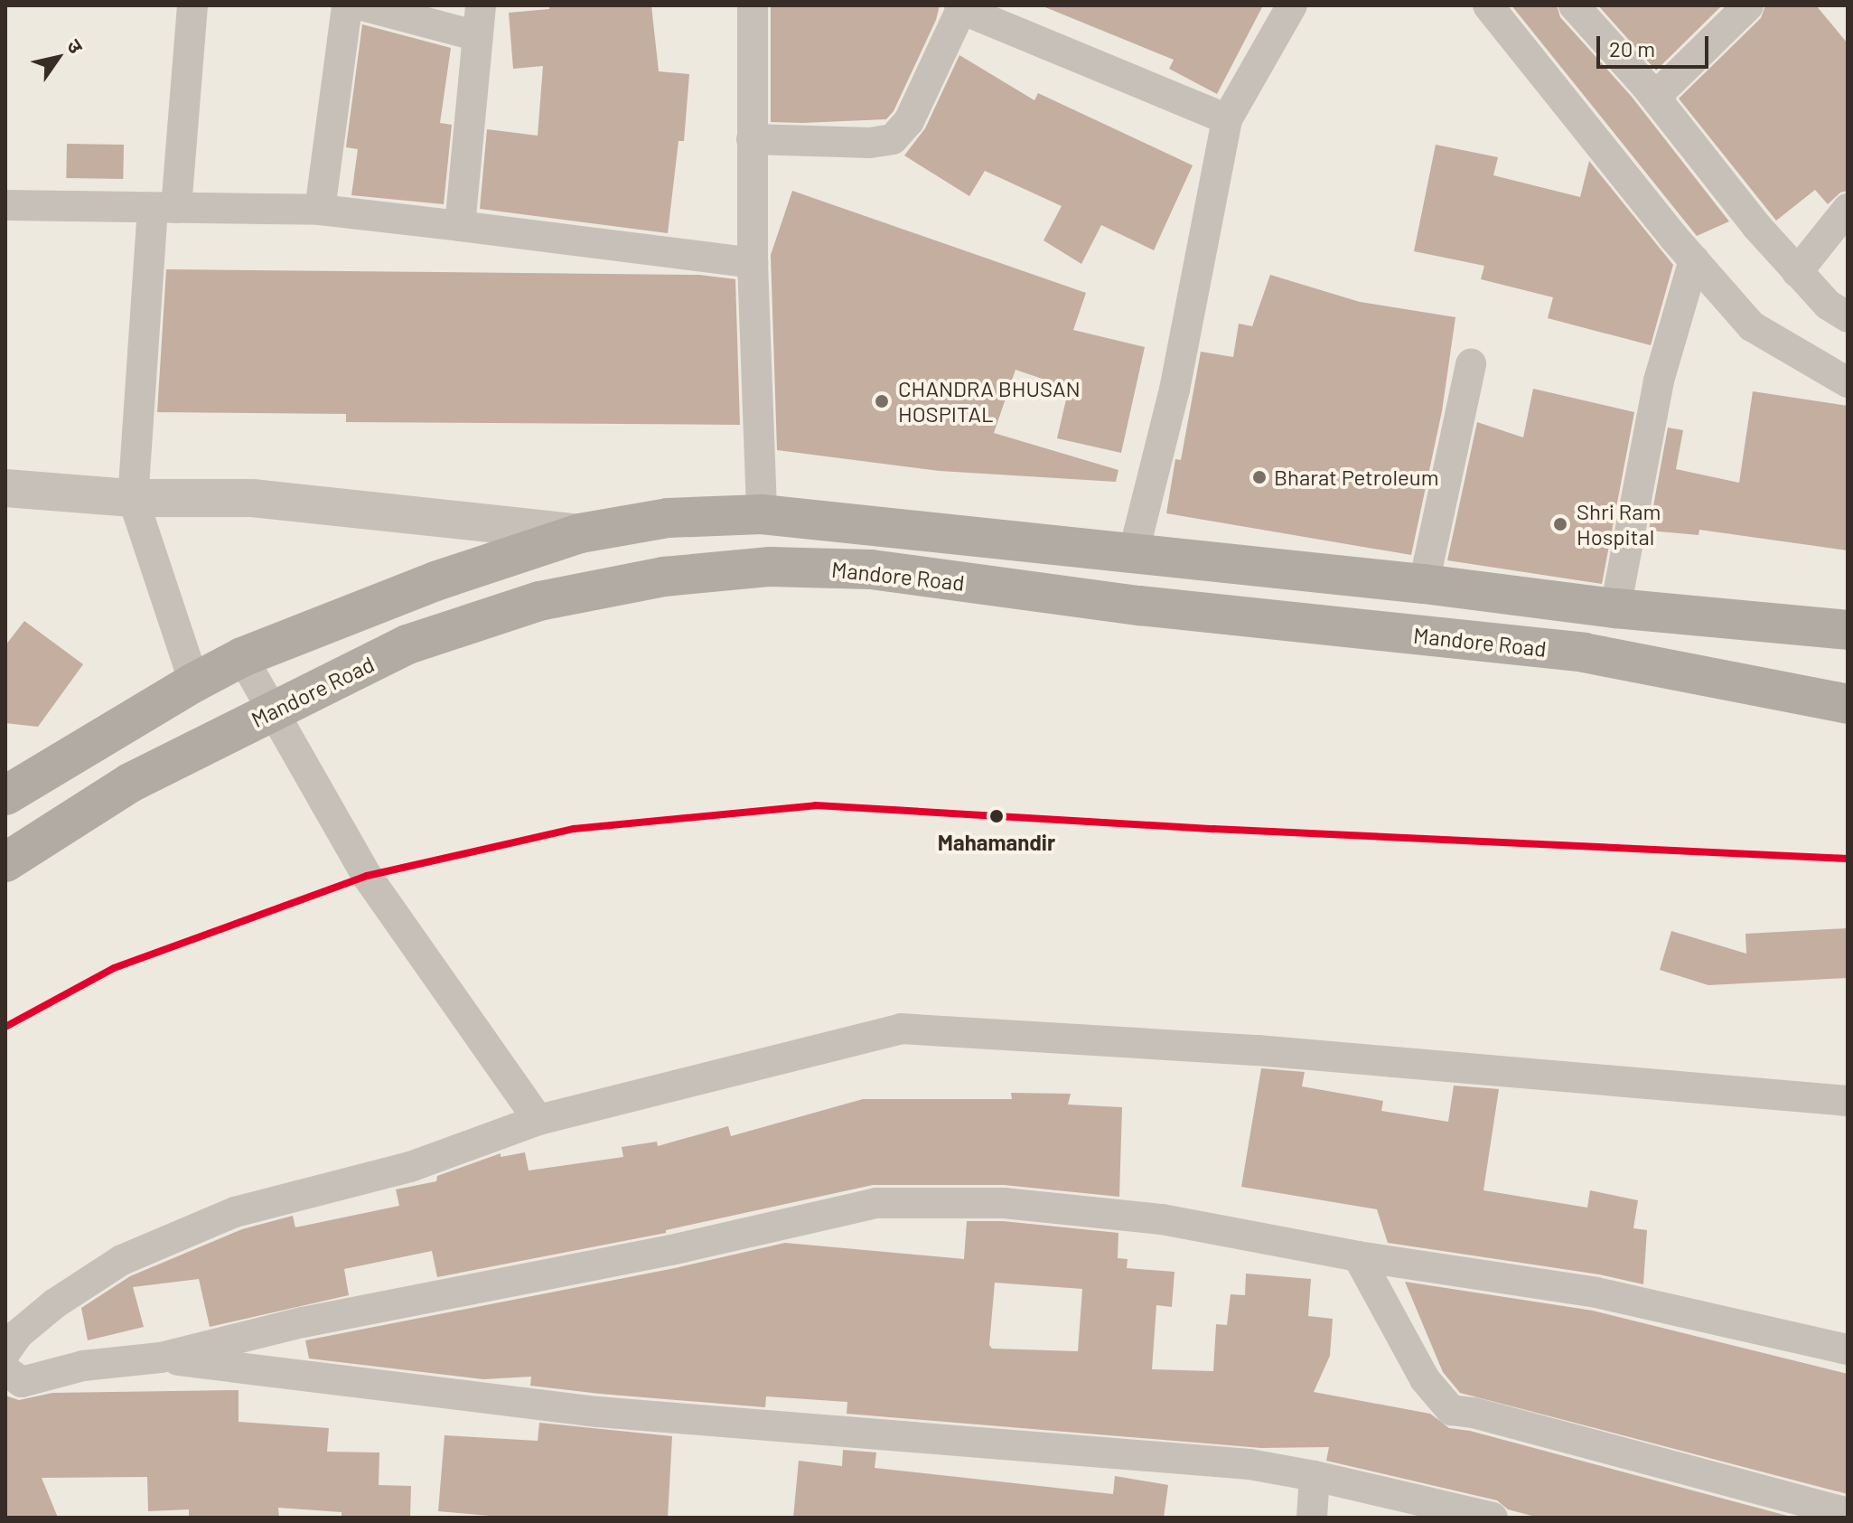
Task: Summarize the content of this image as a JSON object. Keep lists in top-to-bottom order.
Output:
{
  "streets": {
    "highway": ["Mandore Road"]
  },
  "places": [
    "CHANDRA BHUSAN HOSPITAL",
    "Bharat Petroleum",
    "Shri Ram Hospital",
    "Mahamandir"
  ],
  "scale_bar": "20 m",
  "north": "top right"
}
